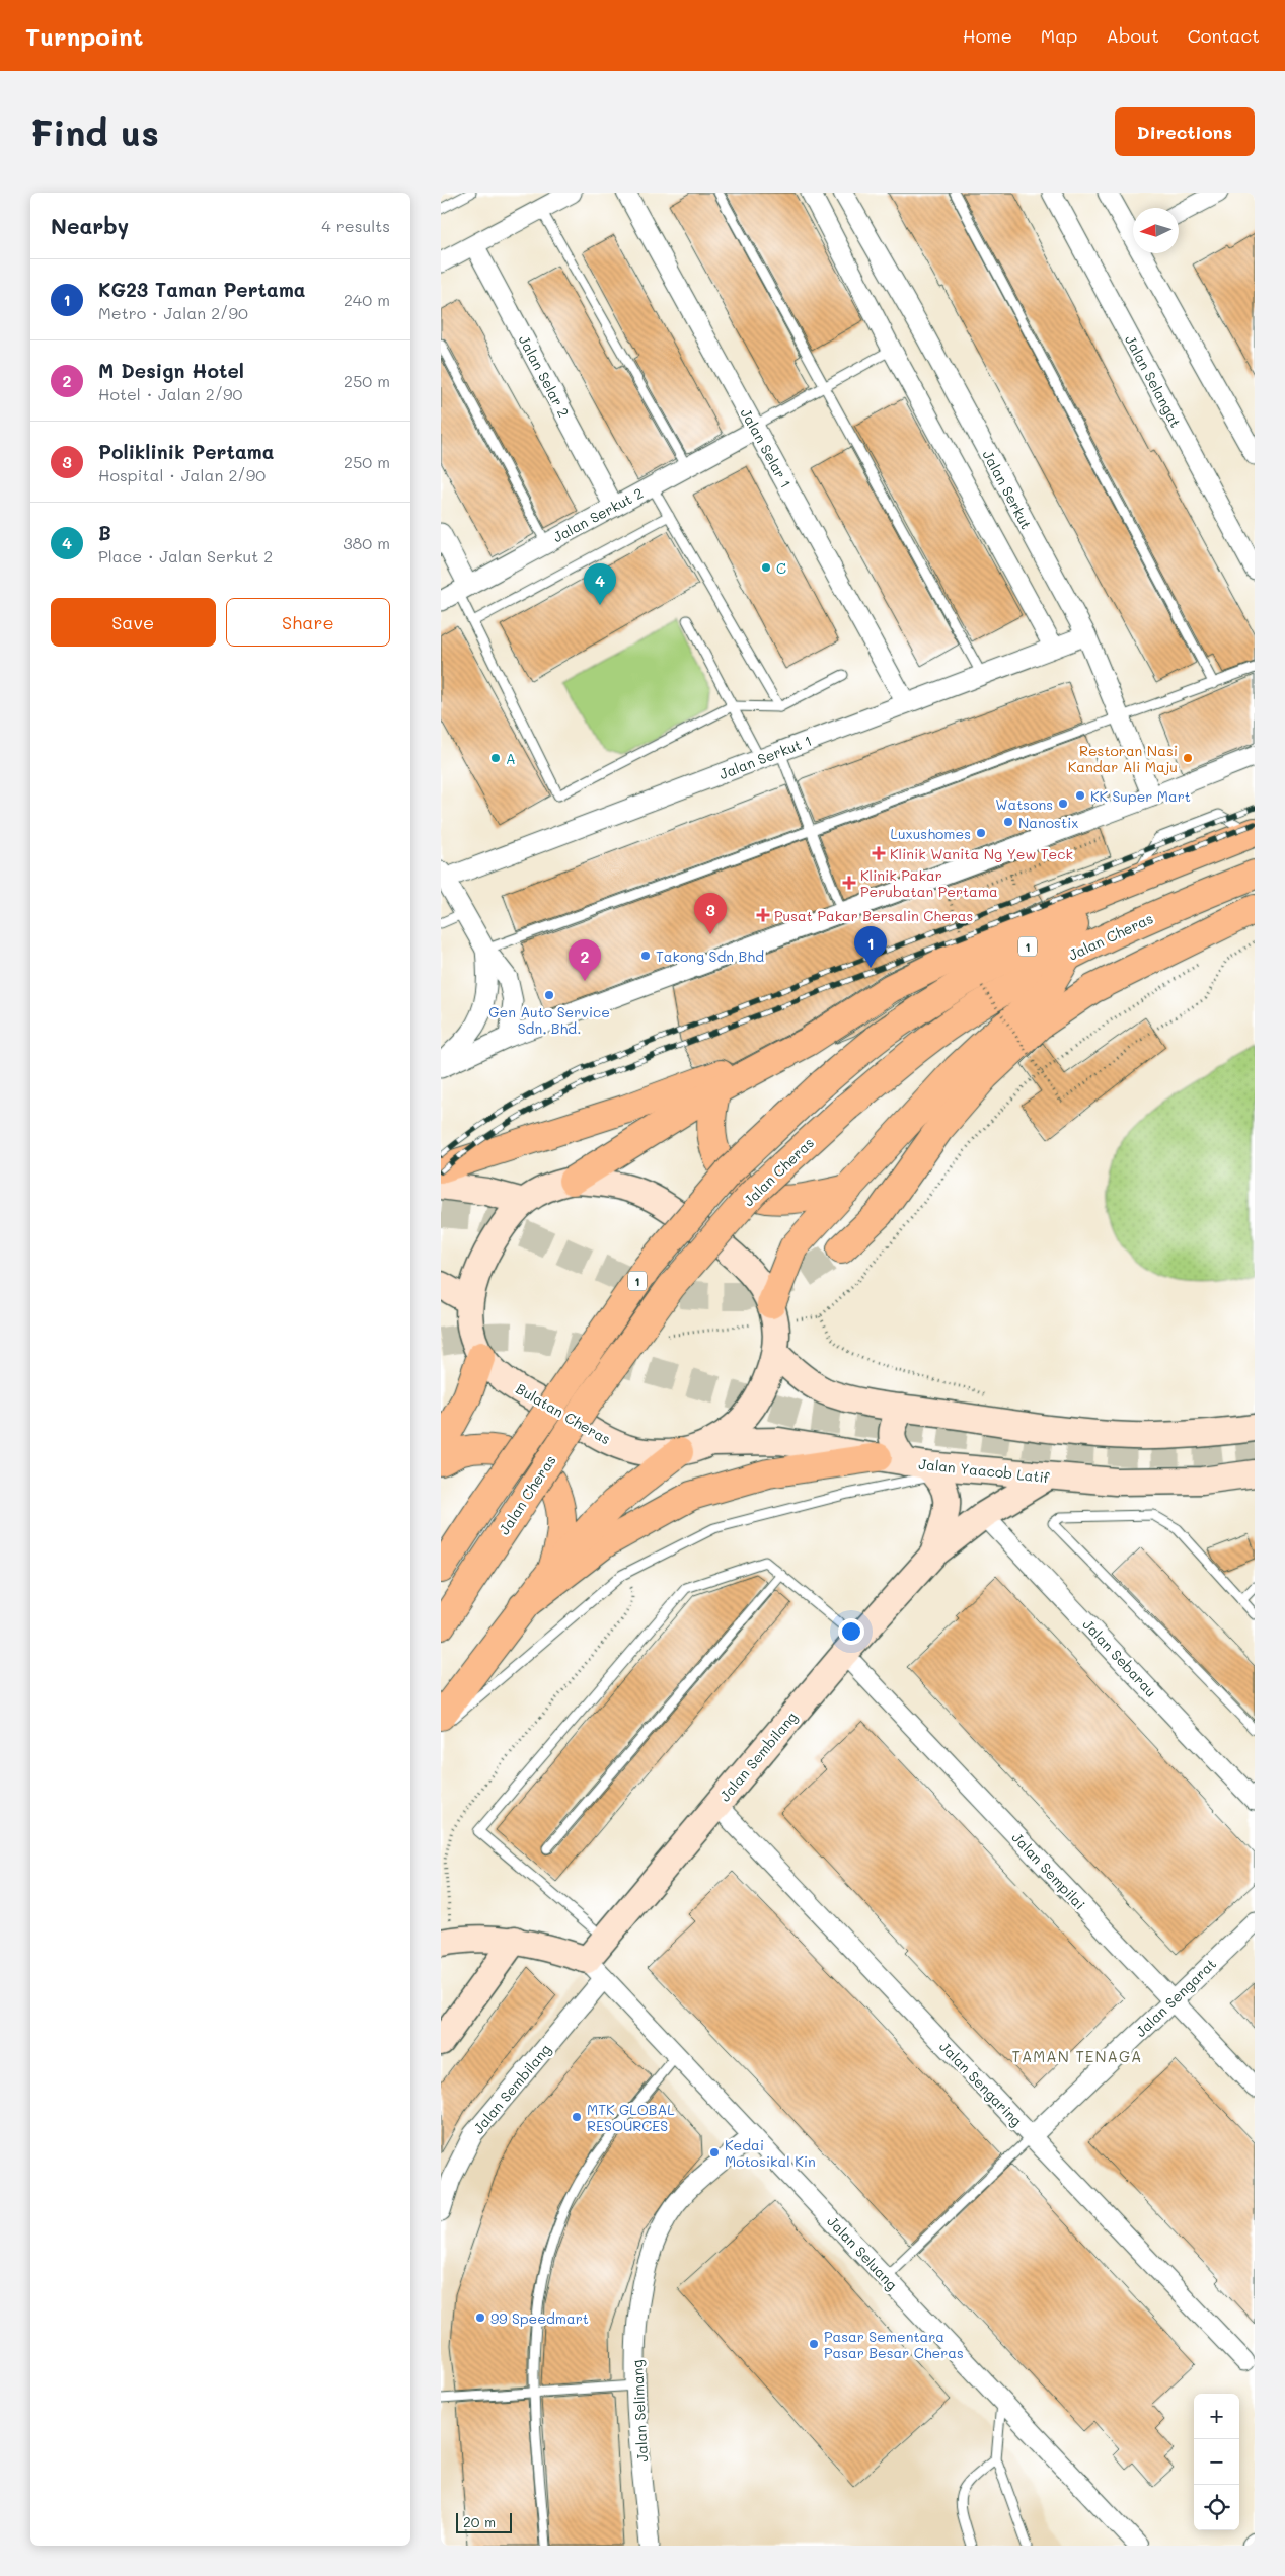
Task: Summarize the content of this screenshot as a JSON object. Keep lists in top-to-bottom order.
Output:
{
  "streets": {
    "highway": ["Jalan Cheras", "1"],
    "main road": ["Bulatan Cheras", "Jalan Yaacob Latif", "Jalan Sembilang"],
    "street": [
      "Jalan Selar 2",
      "Jalan Selangat",
      "Jalan Selar 1",
      "Jalan Serkut",
      "Jalan Serkut 2",
      "Jalan Serkut 1",
      "Jalan Sebarau",
      "Jalan Sempilai",
      "Jalan Sengarat",
      "Jalan Sengaring",
      "Jalan Seluang",
      "Jalan Selimang"
    ]
  },
  "crossings": [
    ["Jalan Selar 2", "Jalan Serkut 2"],
    ["Jalan Selar 1", "Jalan Serkut 2"],
    ["Jalan Selar 1", "Jalan Serkut 1"],
    ["Jalan Serkut", "Jalan Serkut 1"],
    ["Bulatan Cheras", "Jalan Yaacob Latif"],
    ["Jalan Yaacob Latif", "Jalan Sembilang"],
    ["Jalan Sebarau", "Jalan Sembilang"],
    ["Jalan Sembilang", "Jalan Sempilai"],
    ["Jalan Sembilang", "Jalan Sengaring"],
    ["Jalan Sembilang", "Jalan Seluang"],
    ["Jalan Sempilai", "Jalan Sengarat"],
    ["Jalan Sengarat", "Jalan Sengaring"],
    ["Jalan Seluang", "Jalan Selimang"]
  ],
  "districts": ["TAMAN TENAGA"],
  "places": {
    "other": [
      "C",
      "A",
      "Restoran Nasi Kandar Ali Maju",
      "KK Super Mart",
      "Watsons",
      "Nanostix",
      "Luxushomes",
      "Takong Sdn Bhd",
      "Gen Auto Service Sdn. Bhd.",
      "MTK GLOBAL RESOURCES",
      "Kedai Motosikal Kin",
      "99 Speedmart",
      "Pasar Sementara Pasar Besar Cheras"
    ],
    "health": ["Klinik Wanita Ng Yew Teck", "Klinik Pakar Perubatan Pertama", "Pusat Pakar Bersalin Cheras"]
  },
  "scale_bar": "20 m",
  "north": "left",
  "page": {
    "header": "Turnpoint",
    "nav": [
      "Home",
      "Map",
      "About",
      "Contact"
    ],
    "buttons": [
      "Directions",
      ["Save", "Share"]
    ],
    "title": "Find us",
    "heading": ["Nearby", "4 results"],
    "list": [
      {
        "mark": "1",
        "name": "KG23 Taman Pertama",
        "note": "Metro · Jalan 2/90",
        "value": "240 m"
      },
      {
        "mark": "2",
        "name": "M Design Hotel",
        "note": "Hotel · Jalan 2/90",
        "value": "250 m"
      },
      {
        "mark": "3",
        "name": "Poliklinik Pertama",
        "note": "Hospital · Jalan 2/90",
        "value": "250 m"
      },
      {
        "mark": "4",
        "name": "B",
        "note": "Place · Jalan Serkut 2",
        "value": "380 m"
      }
    ],
    "pins": [
      "4",
      "3",
      "1",
      "2"
    ],
    "map_buttons": ["+", "−"],
    "scale": "20 m"
  }
}
